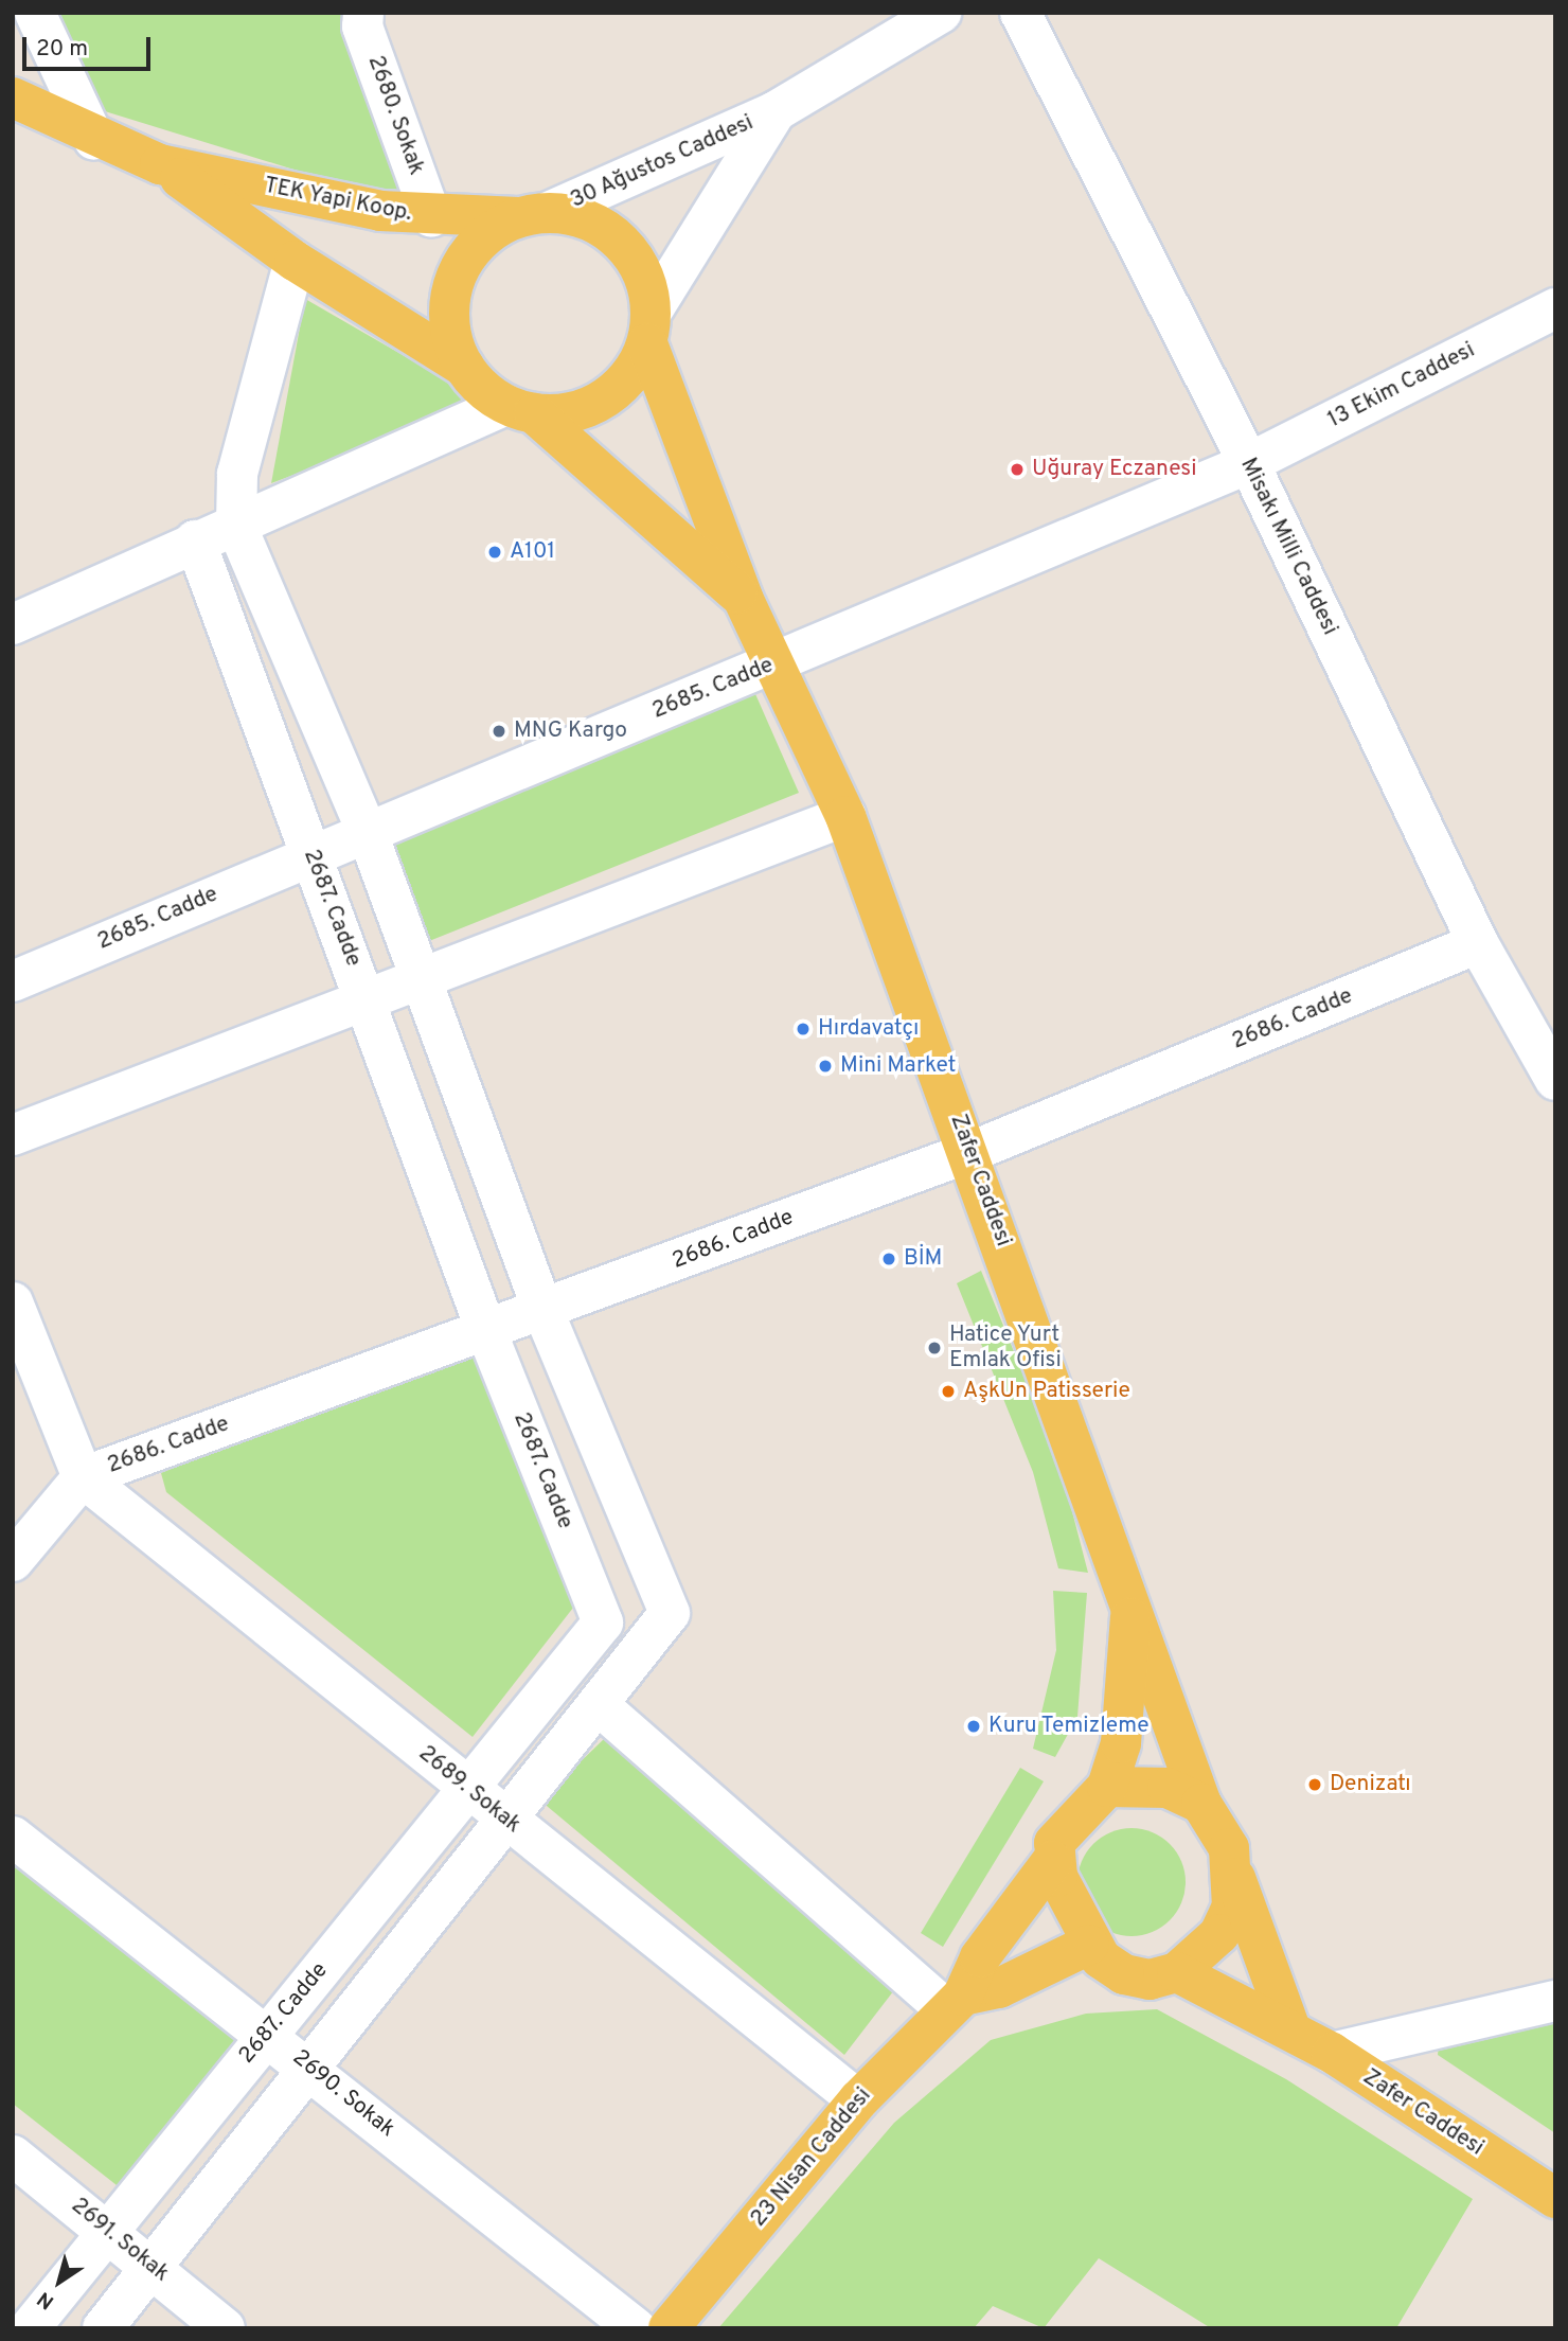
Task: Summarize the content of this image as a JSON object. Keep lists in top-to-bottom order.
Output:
{
  "streets": {
    "main road": ["TEK Yapi Koop.", "Zafer Caddesi", "23 Nisan Caddesi"],
    "street": [
      "2680. Sokak",
      "30 Ağustos Caddesi",
      "13 Ekim Caddesi",
      "Misakı Milli Caddesi",
      "2685. Cadde",
      "2687. Cadde",
      "2686. Cadde",
      "2689. Sokak",
      "2690. Sokak",
      "2691. Sokak"
    ]
  },
  "crossings": [
    ["2680. Sokak", "TEK Yapi Koop."],
    ["30 Ağustos Caddesi", "TEK Yapi Koop."],
    ["30 Ağustos Caddesi", "Zafer Caddesi"],
    ["TEK Yapi Koop.", "Zafer Caddesi"],
    ["13 Ekim Caddesi", "Misakı Milli Caddesi"],
    ["13 Ekim Caddesi", "2685. Cadde"],
    ["Misakı Milli Caddesi", "2685. Cadde"],
    ["Misakı Milli Caddesi", "2686. Cadde"],
    ["2685. Cadde", "2687. Cadde"],
    ["2685. Cadde", "Zafer Caddesi"],
    ["2687. Cadde", "2686. Cadde"],
    ["2687. Cadde", "2689. Sokak"],
    ["2687. Cadde", "2690. Sokak"],
    ["2687. Cadde", "2691. Sokak"],
    ["2686. Cadde", "Zafer Caddesi"],
    ["2686. Cadde", "2689. Sokak"],
    ["Zafer Caddesi", "23 Nisan Caddesi"],
    ["2689. Sokak", "23 Nisan Caddesi"]
  ],
  "places": [
    "Uğuray Eczanesi",
    "A101",
    "MNG Kargo",
    "Hırdavatçı",
    "Mini Market",
    "BİM",
    "Hatice Yurt Emlak Ofisi",
    "AşkUn Patisserie",
    "Kuru Temizleme",
    "Denizatı"
  ],
  "scale_bar": "20 m",
  "north": "bottom left"
}
